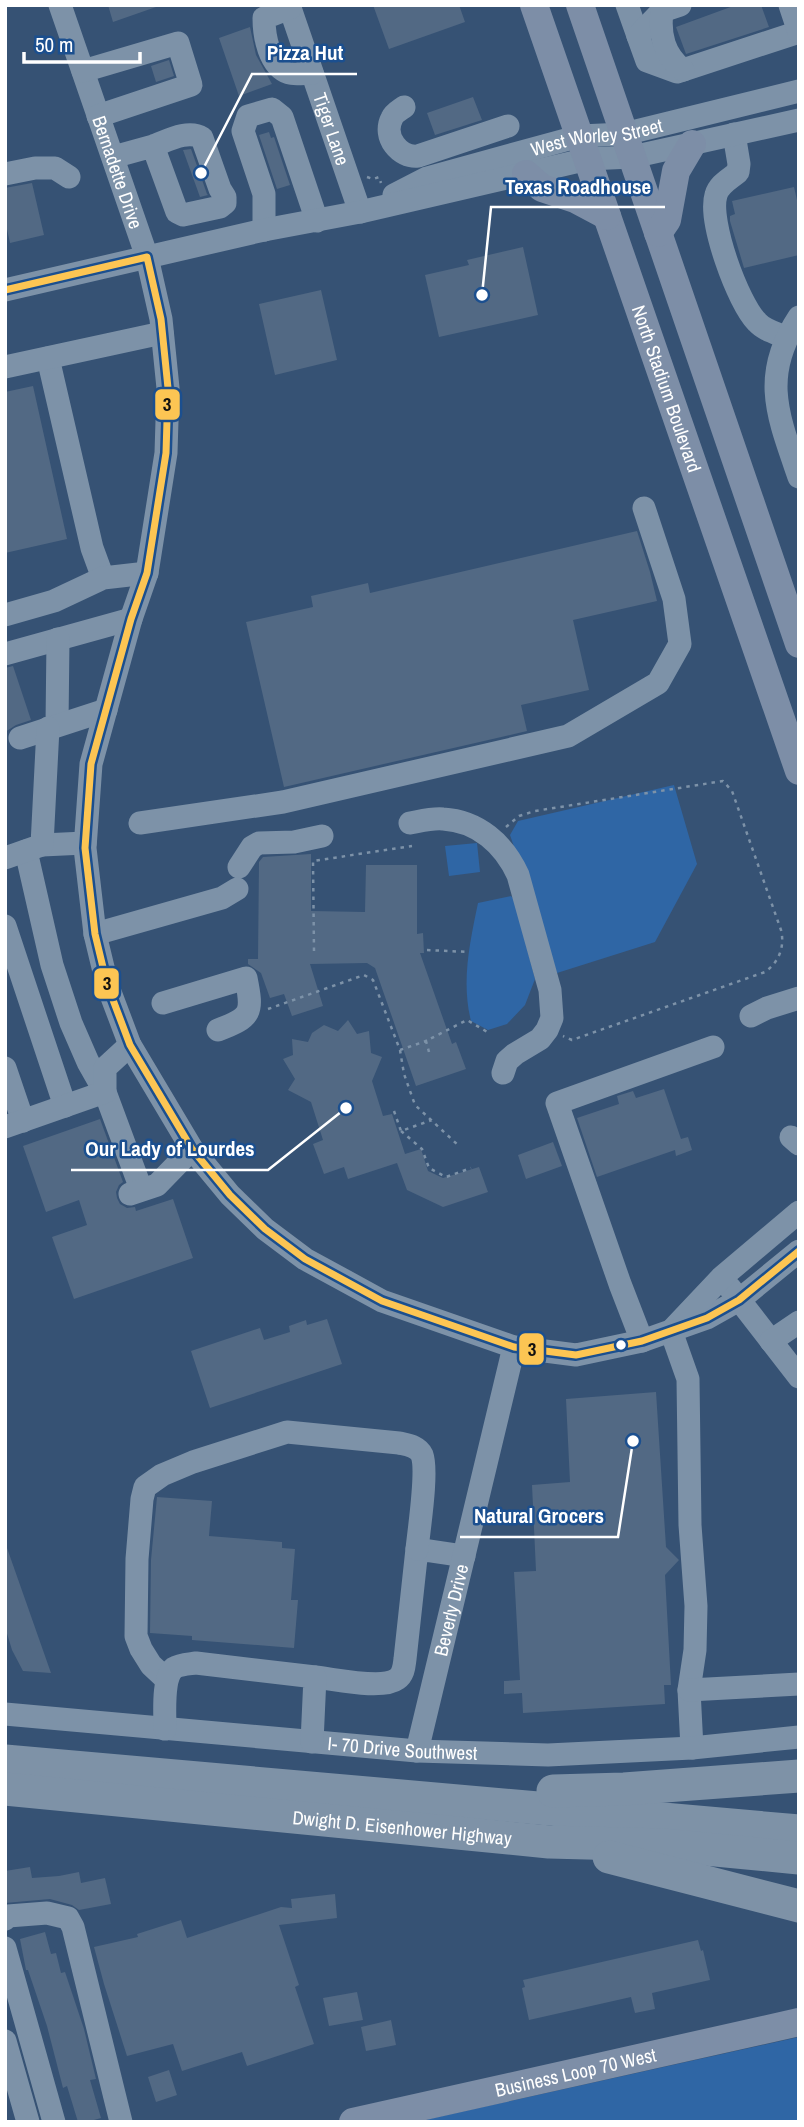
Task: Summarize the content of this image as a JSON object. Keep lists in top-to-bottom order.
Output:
{
  "streets": {
    "highway": ["Dwight D. Eisenhower Highway"],
    "main road": ["North Stadium Boulevard", "Business Loop 70 West"],
    "street": [
      "Tiger Lane",
      "West Worley Street",
      "Bernadette Drive",
      "Beverly Drive",
      "I- 70 Drive Southwest"
    ]
  },
  "crossings": [
    ["Tiger Lane", "West Worley Street"],
    ["West Worley Street", "Bernadette Drive"],
    ["West Worley Street", "North Stadium Boulevard"],
    ["Bernadette Drive", "Beverly Drive"],
    ["Beverly Drive", "I- 70 Drive Southwest"]
  ],
  "places": [
    "Pizza Hut",
    "Texas Roadhouse",
    "Our Lady of Lourdes",
    "Natural Grocers"
  ],
  "lines": ["transit line 3"],
  "scale_bar": "50 m"
}
